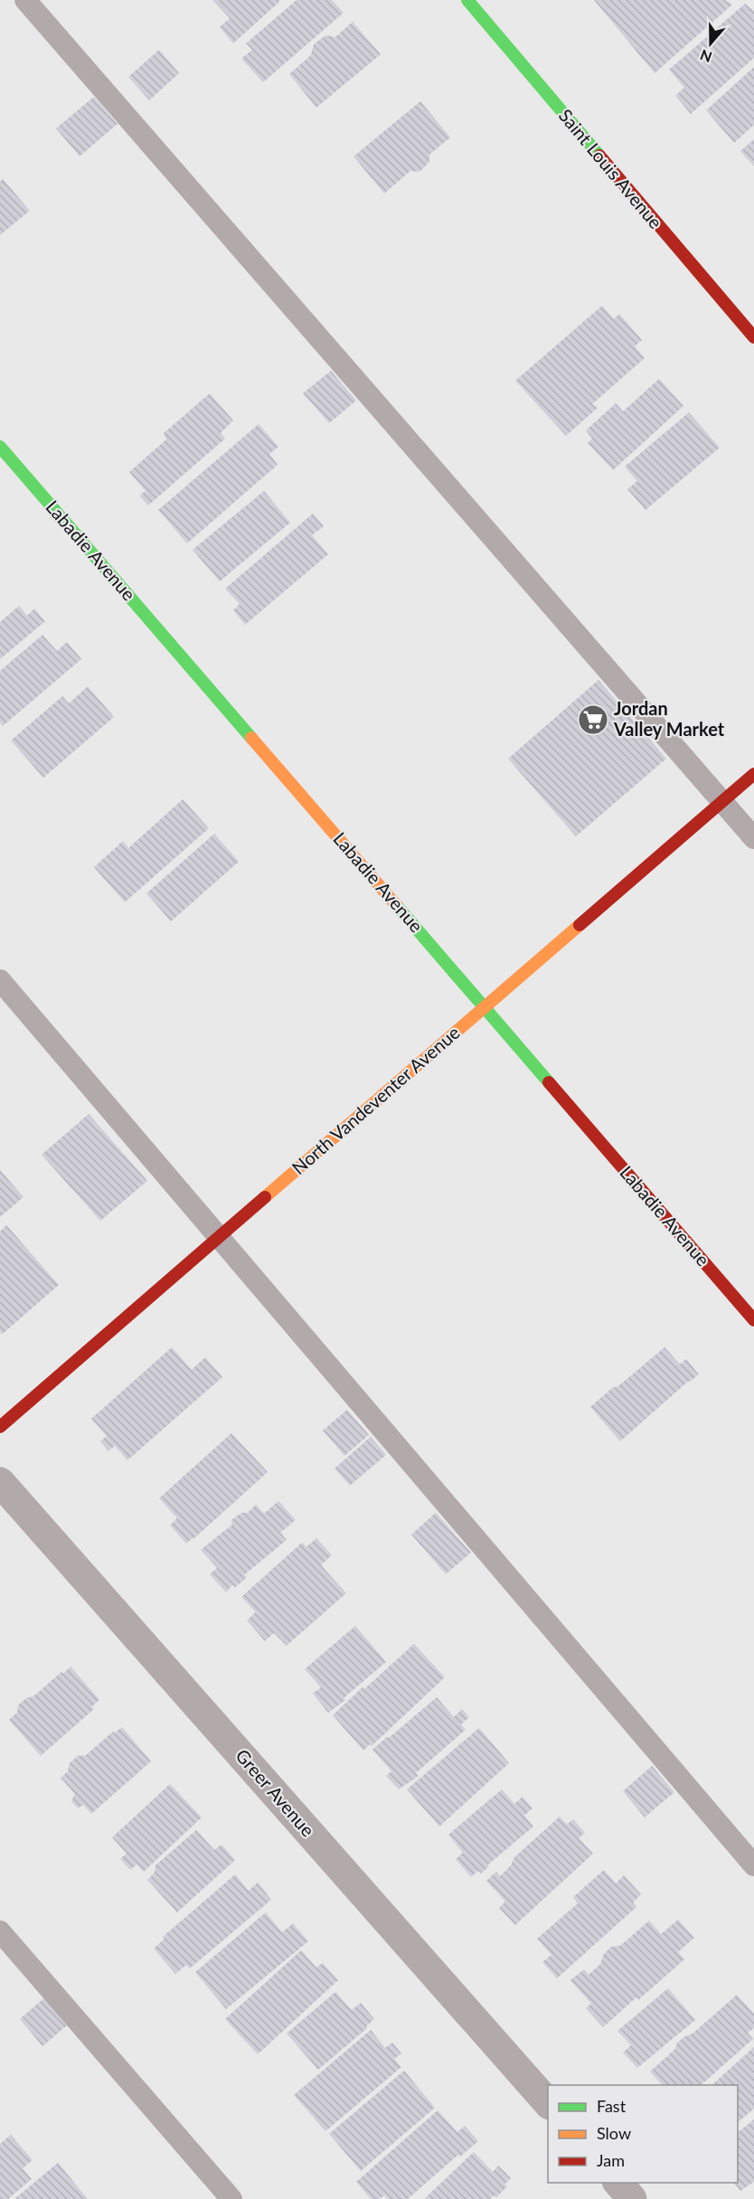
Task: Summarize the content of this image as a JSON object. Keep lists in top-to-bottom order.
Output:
{
  "streets": {
    "street": [
      "Saint Louis Avenue",
      "Labadie Avenue",
      "North Vandeventer Avenue",
      "Greer Avenue"
    ]
  },
  "crossings": [
    ["Labadie Avenue", "North Vandeventer Avenue"]
  ],
  "places": {
    "supermarket": ["Jordan Valley Market"]
  },
  "legend": ["Fast", "Slow", "Jam"],
  "north": "bottom"
}
